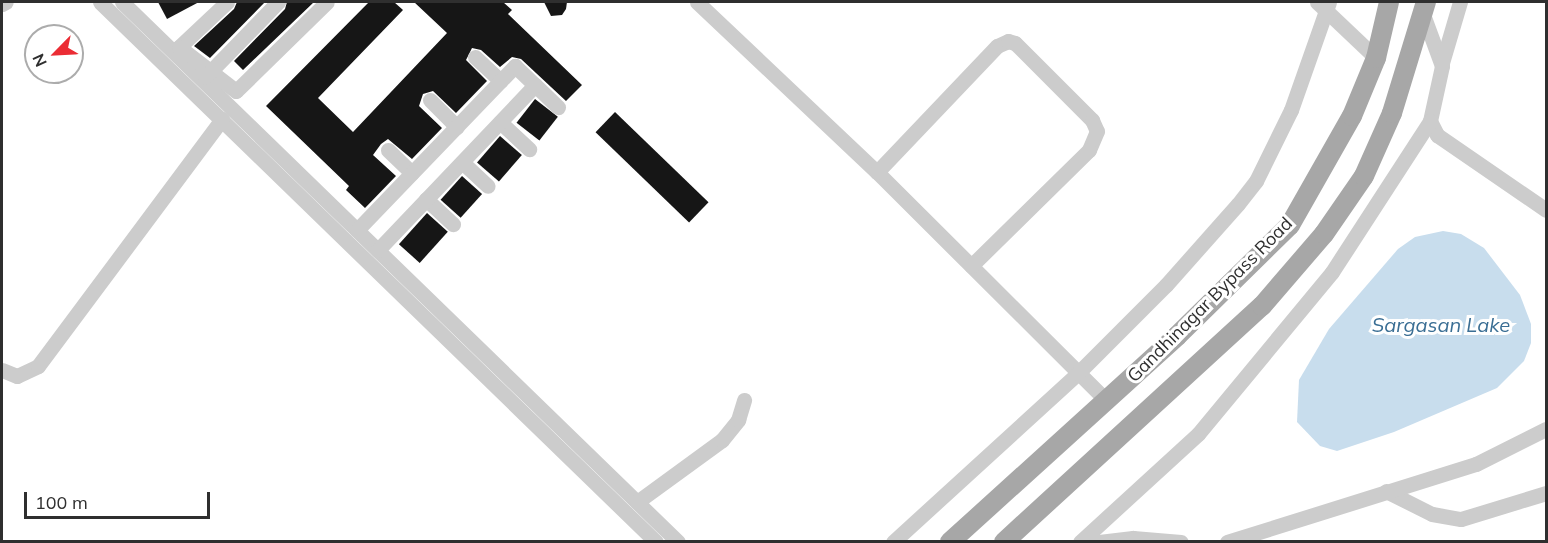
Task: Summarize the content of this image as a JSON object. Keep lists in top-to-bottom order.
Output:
{
  "streets": {
    "main road": ["Gandhinagar Bypass Road"]
  },
  "water": ["Sargasan Lake"],
  "scale_bar": "100 m",
  "north": "bottom left"
}
